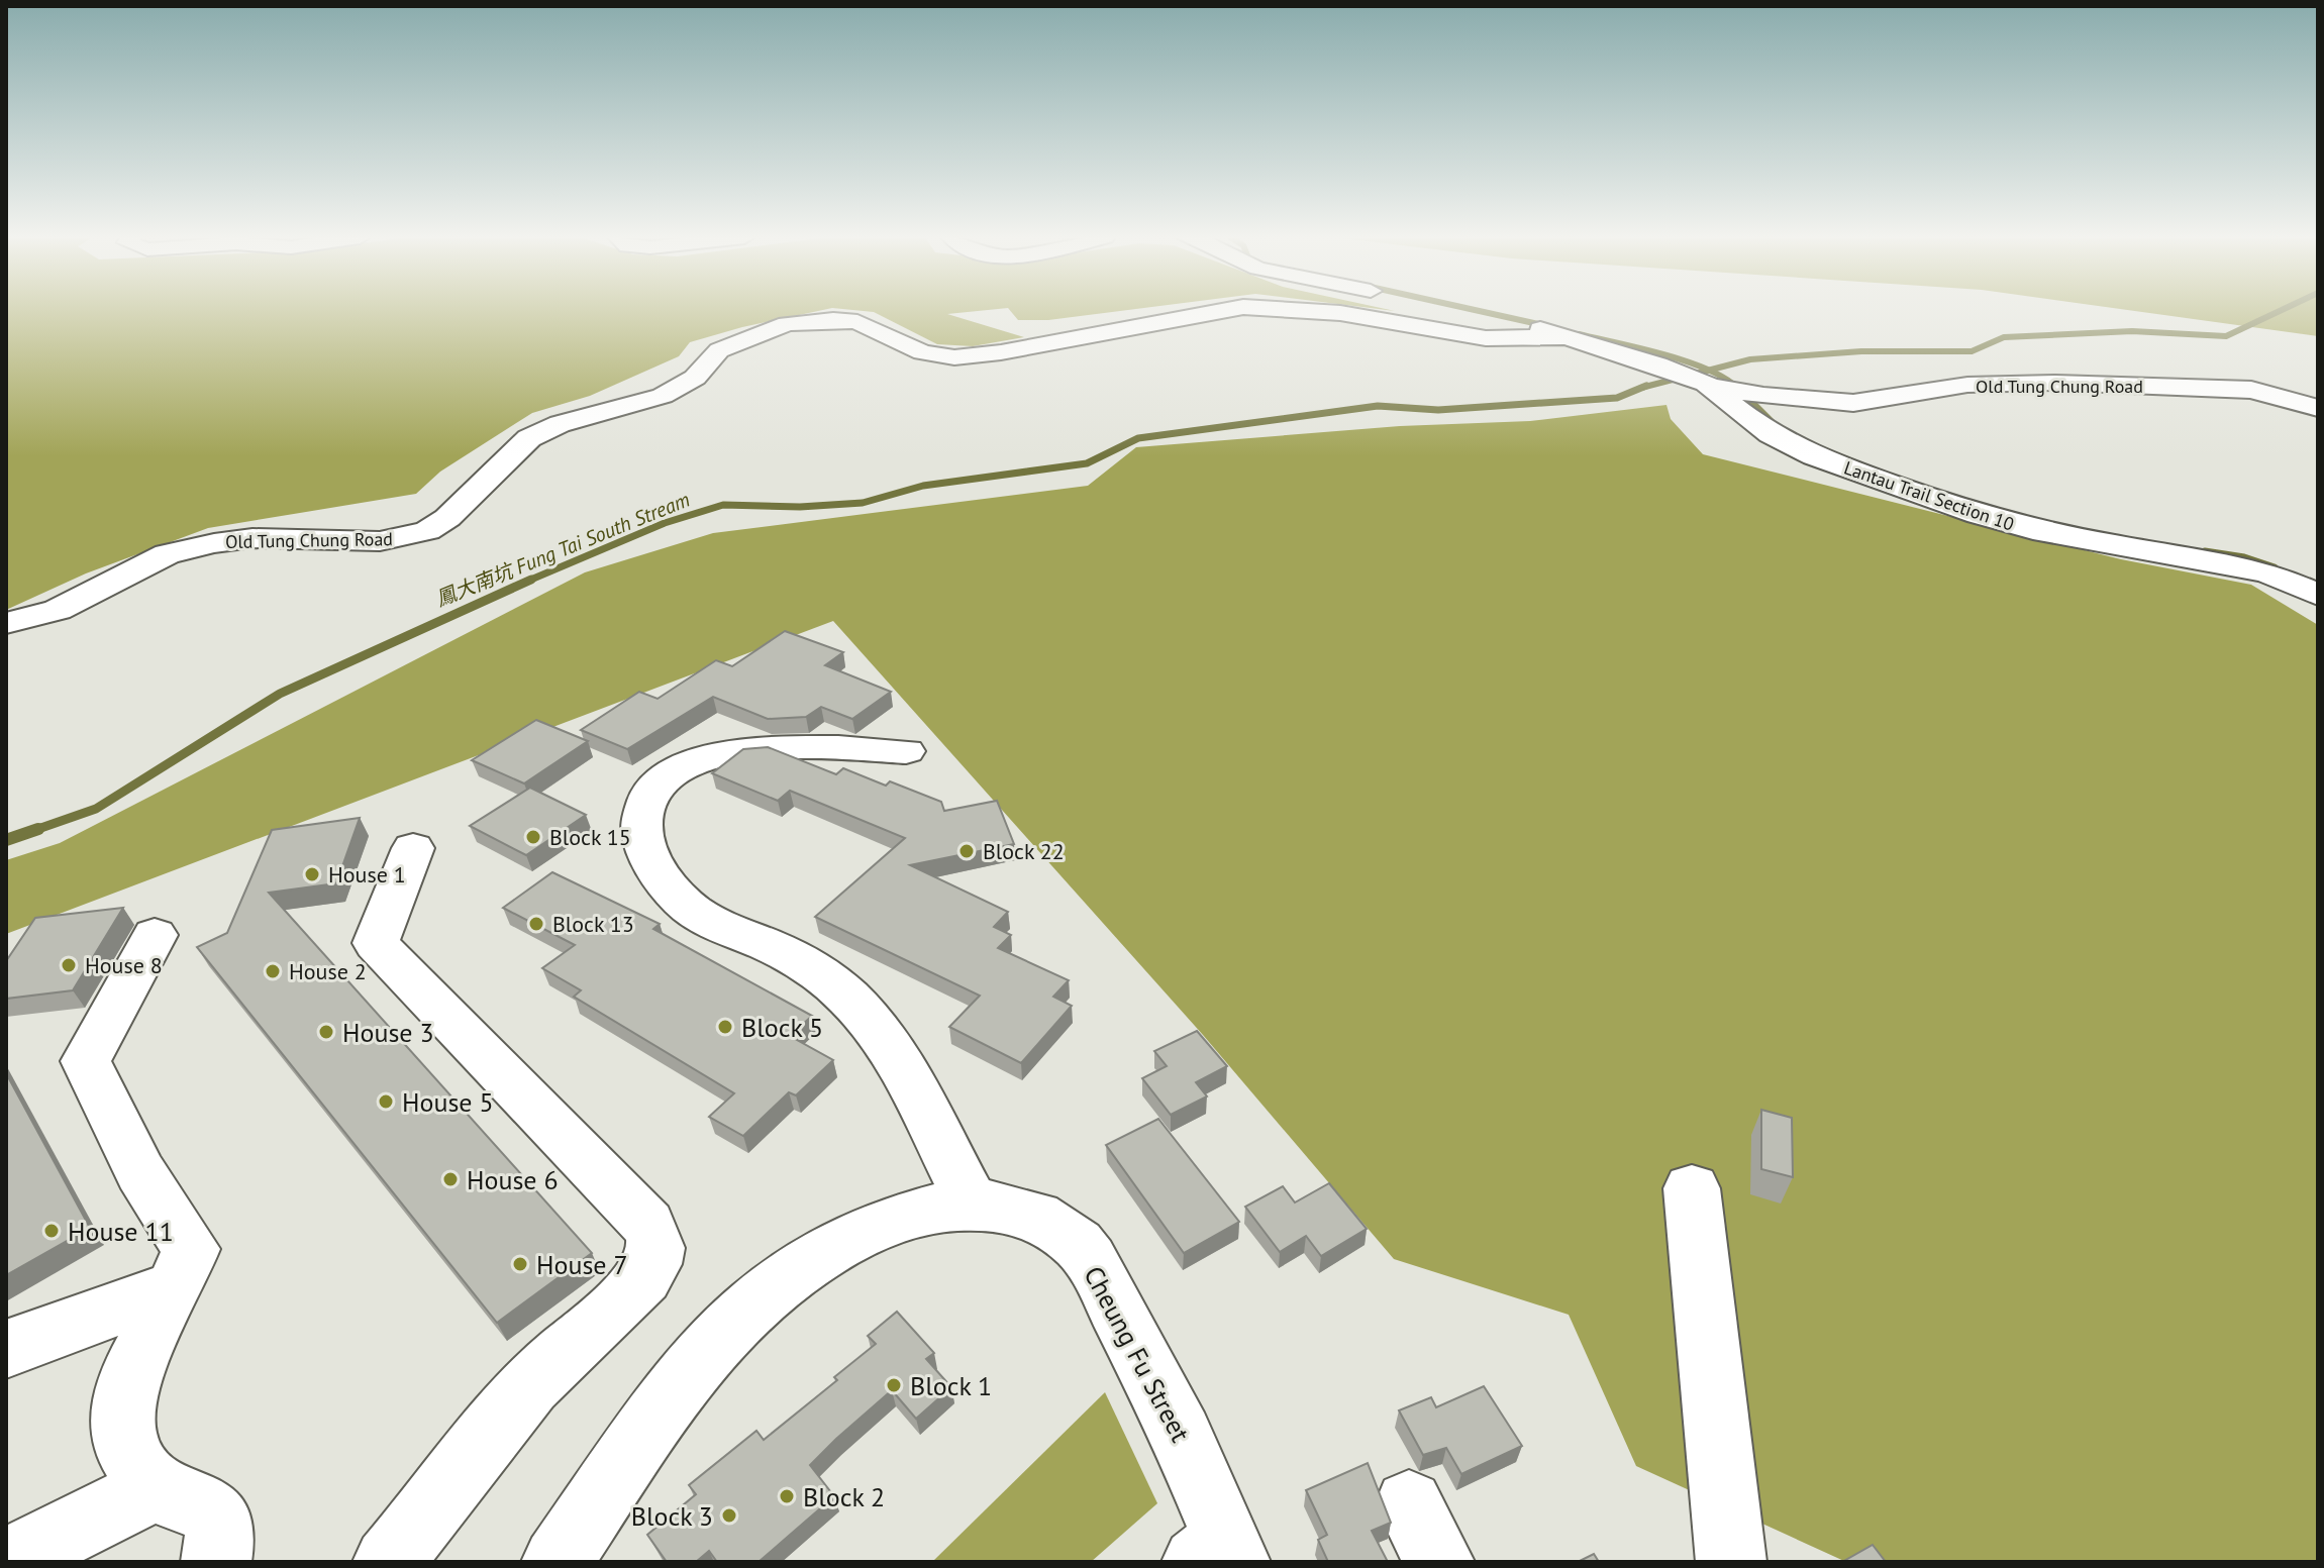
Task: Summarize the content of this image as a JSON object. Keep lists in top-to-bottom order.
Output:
{
  "streets": {
    "street": ["Old Tung Chung Road", "Lantau Trail Section 10", "Cheung Fu Street"]
  },
  "crossings": [
    ["Old Tung Chung Road", "Lantau Trail Section 10"]
  ],
  "water": ["鳳大南坑 Fung Tai South Stream"],
  "places": [
    "Block 15",
    "Block 22",
    "House 1",
    "Block 13",
    "House 8",
    "House 2",
    "Block 5",
    "House 3",
    "House 5",
    "House 6",
    "House 11",
    "House 7",
    "Block 1",
    "Block 2",
    "Block 3"
  ]
}
